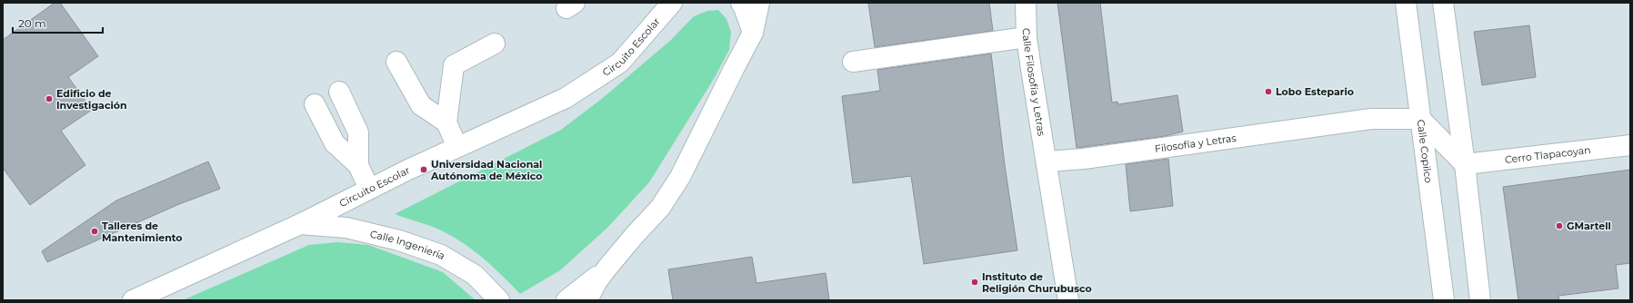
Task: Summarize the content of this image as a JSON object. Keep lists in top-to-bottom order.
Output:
{
  "streets": {
    "street": [
      "Circuito Escolar",
      "Calle Filosofía y Letras",
      "Filosofía y Letras",
      "Calle Copilco",
      "Cerro Tlapacoyan",
      "Calle Ingeniería"
    ]
  },
  "crossings": [
    ["Circuito Escolar", "Calle Ingeniería"],
    ["Calle Filosofía y Letras", "Filosofía y Letras"],
    ["Filosofía y Letras", "Calle Copilco"]
  ],
  "places": [
    "Lobo Estepario",
    "Edificio de Investigación",
    "Universidad Nacional Autónoma de México",
    "GMartell",
    "Talleres de Mantenimiento",
    "Instituto de Religión Churubusco"
  ],
  "scale_bar": "20 m"
}
